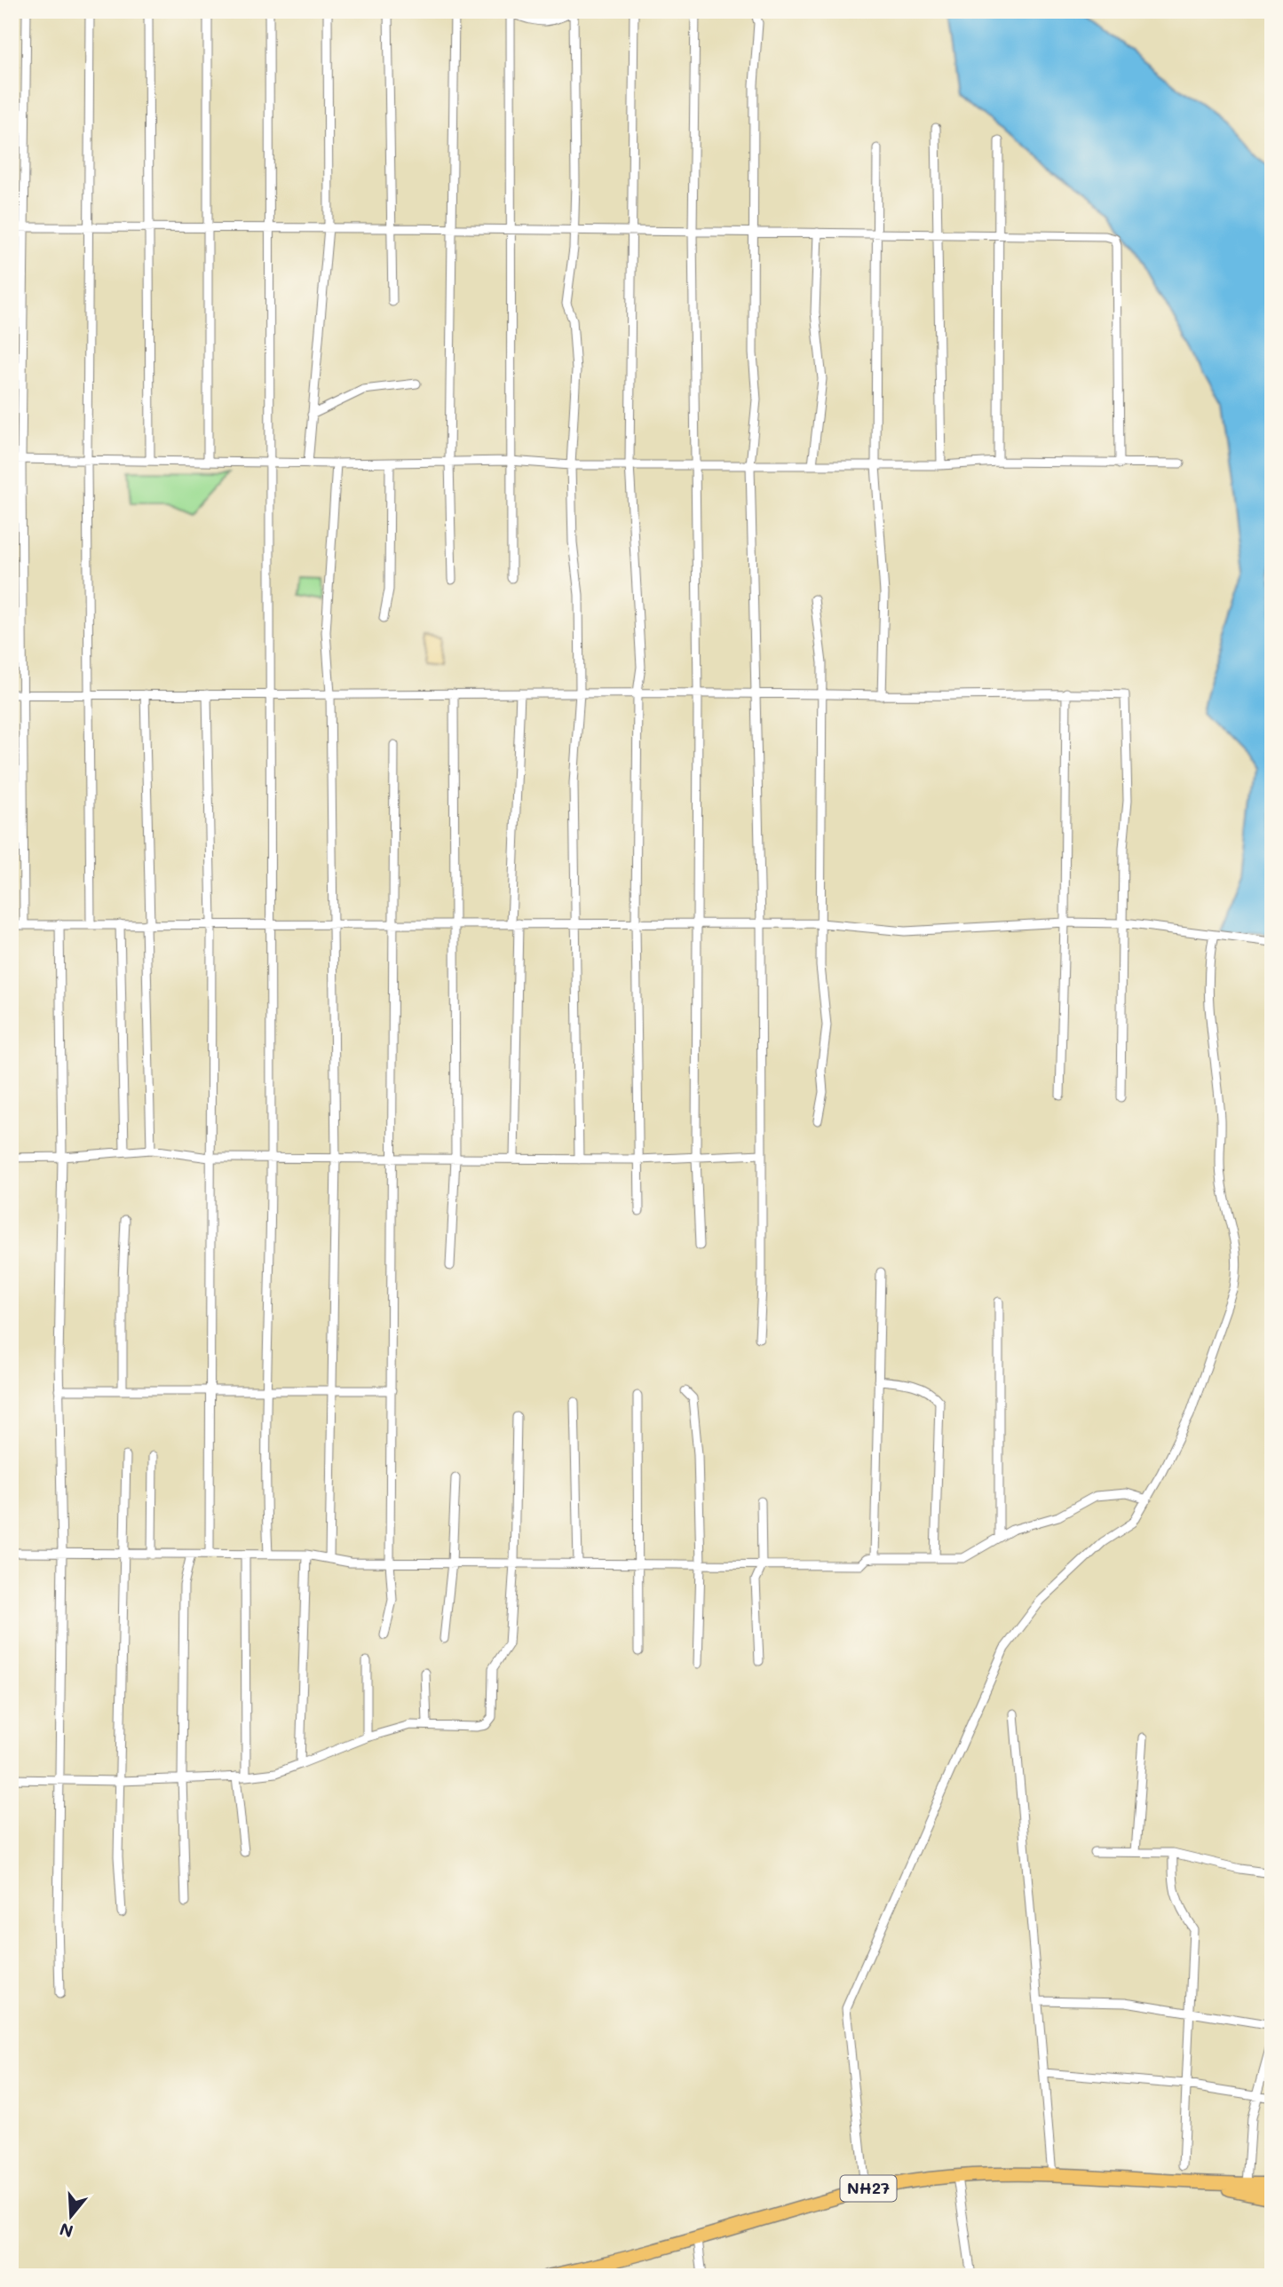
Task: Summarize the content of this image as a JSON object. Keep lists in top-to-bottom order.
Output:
{
  "streets": {
    "highway": ["NH27"]
  },
  "north": "bottom"
}
